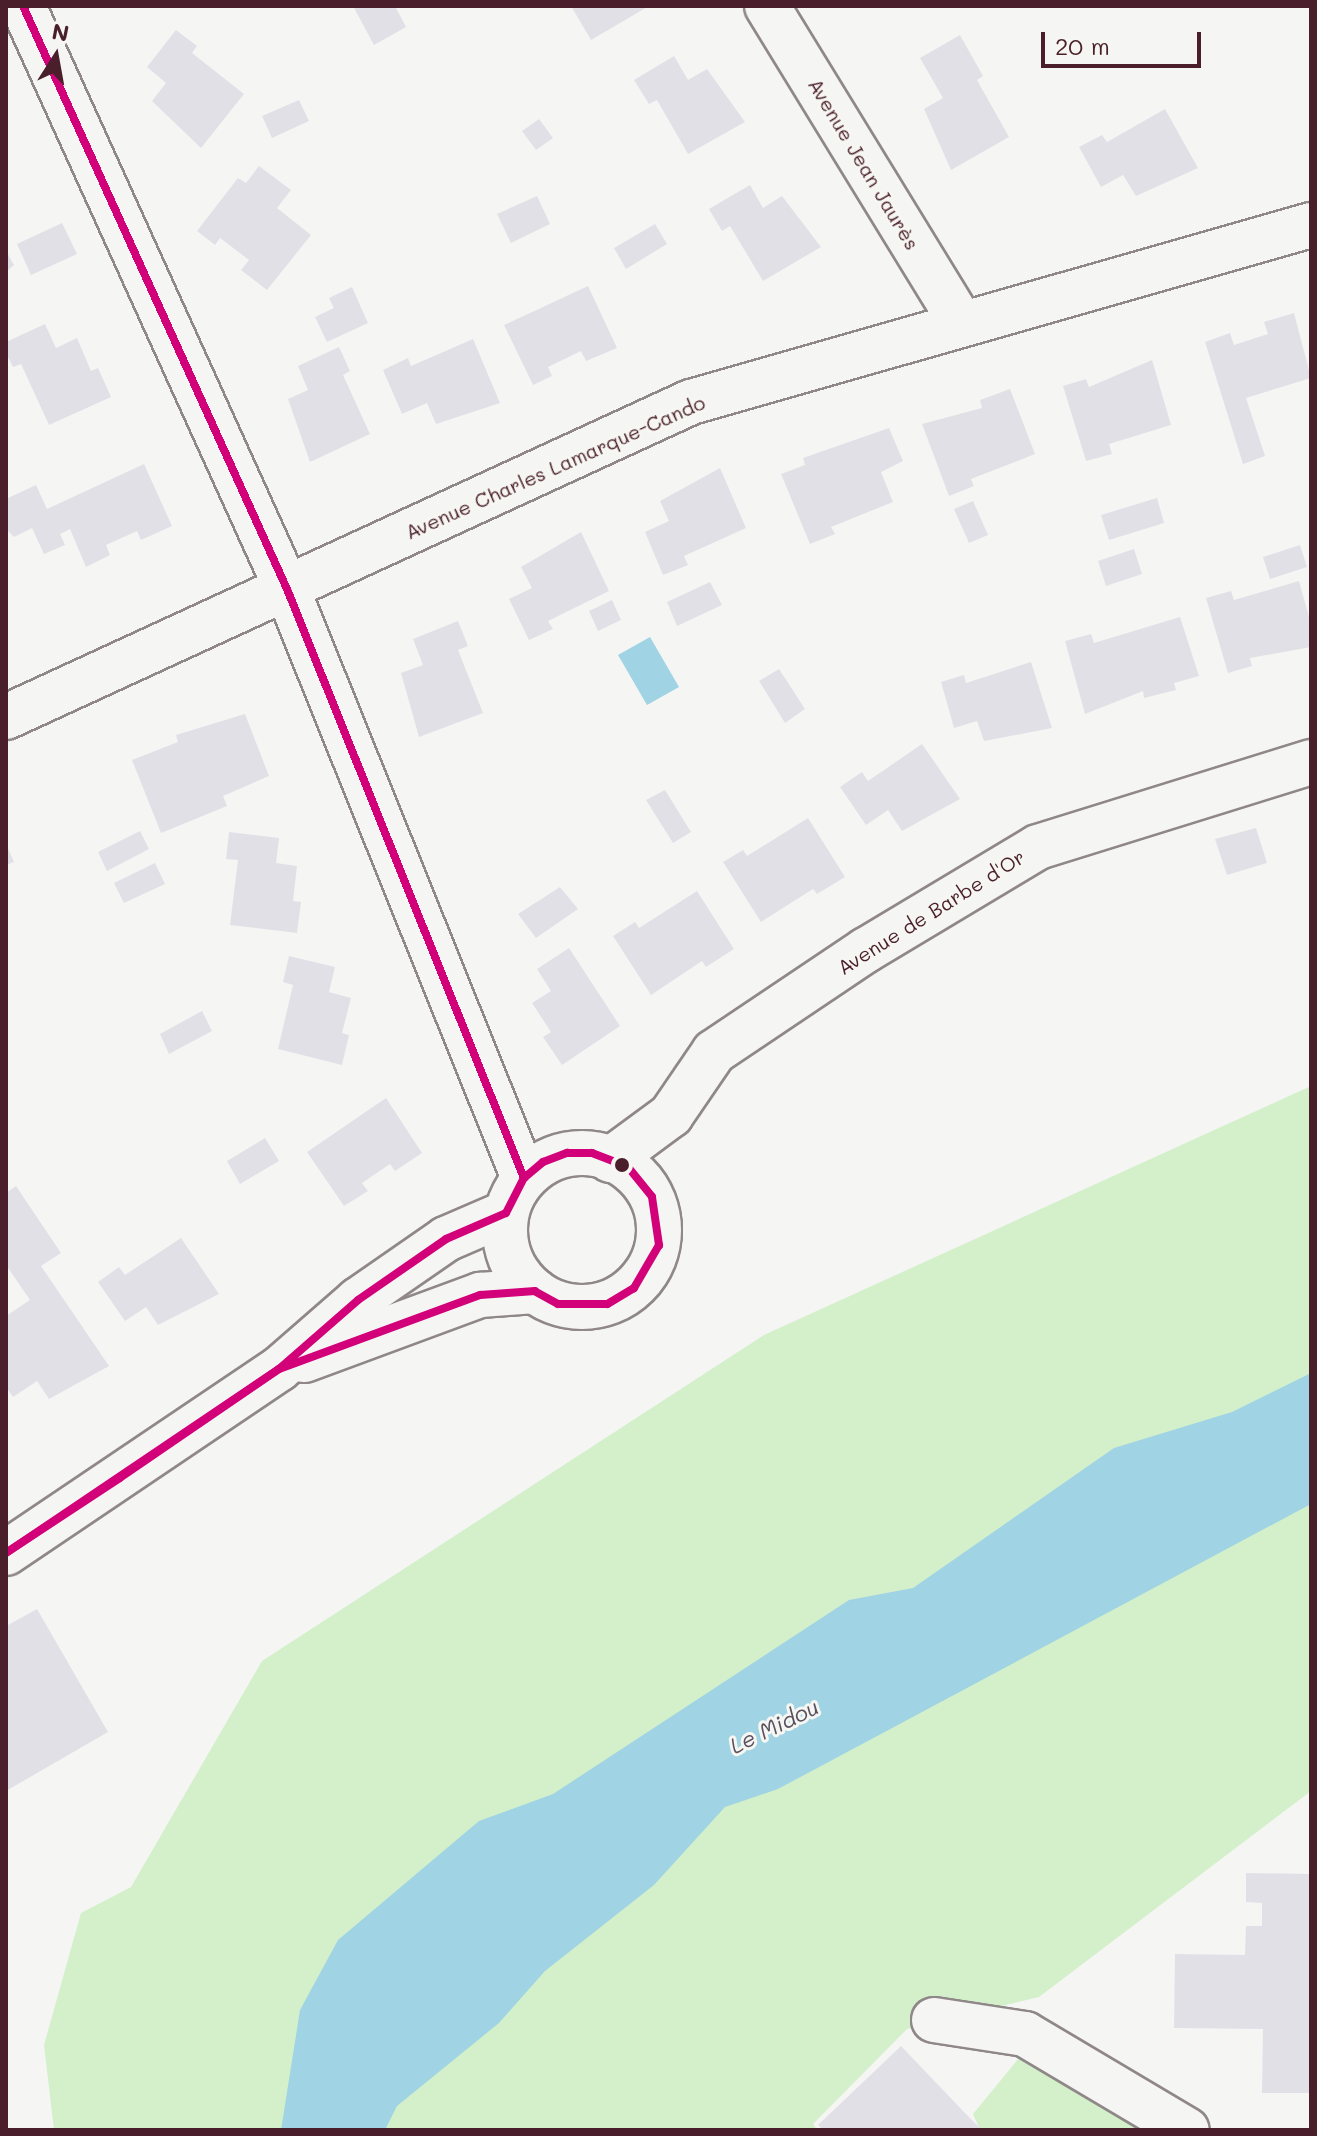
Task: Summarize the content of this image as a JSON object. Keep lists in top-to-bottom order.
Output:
{
  "streets": {
    "street": ["Avenue Jean Jaurès", "Avenue Charles Lamarque-Cando", "Avenue de Barbe d'Or"]
  },
  "crossings": [
    ["Avenue Jean Jaurès", "Avenue Charles Lamarque-Cando"]
  ],
  "water": ["Le Midou"],
  "scale_bar": "20 m",
  "north": "top"
}
